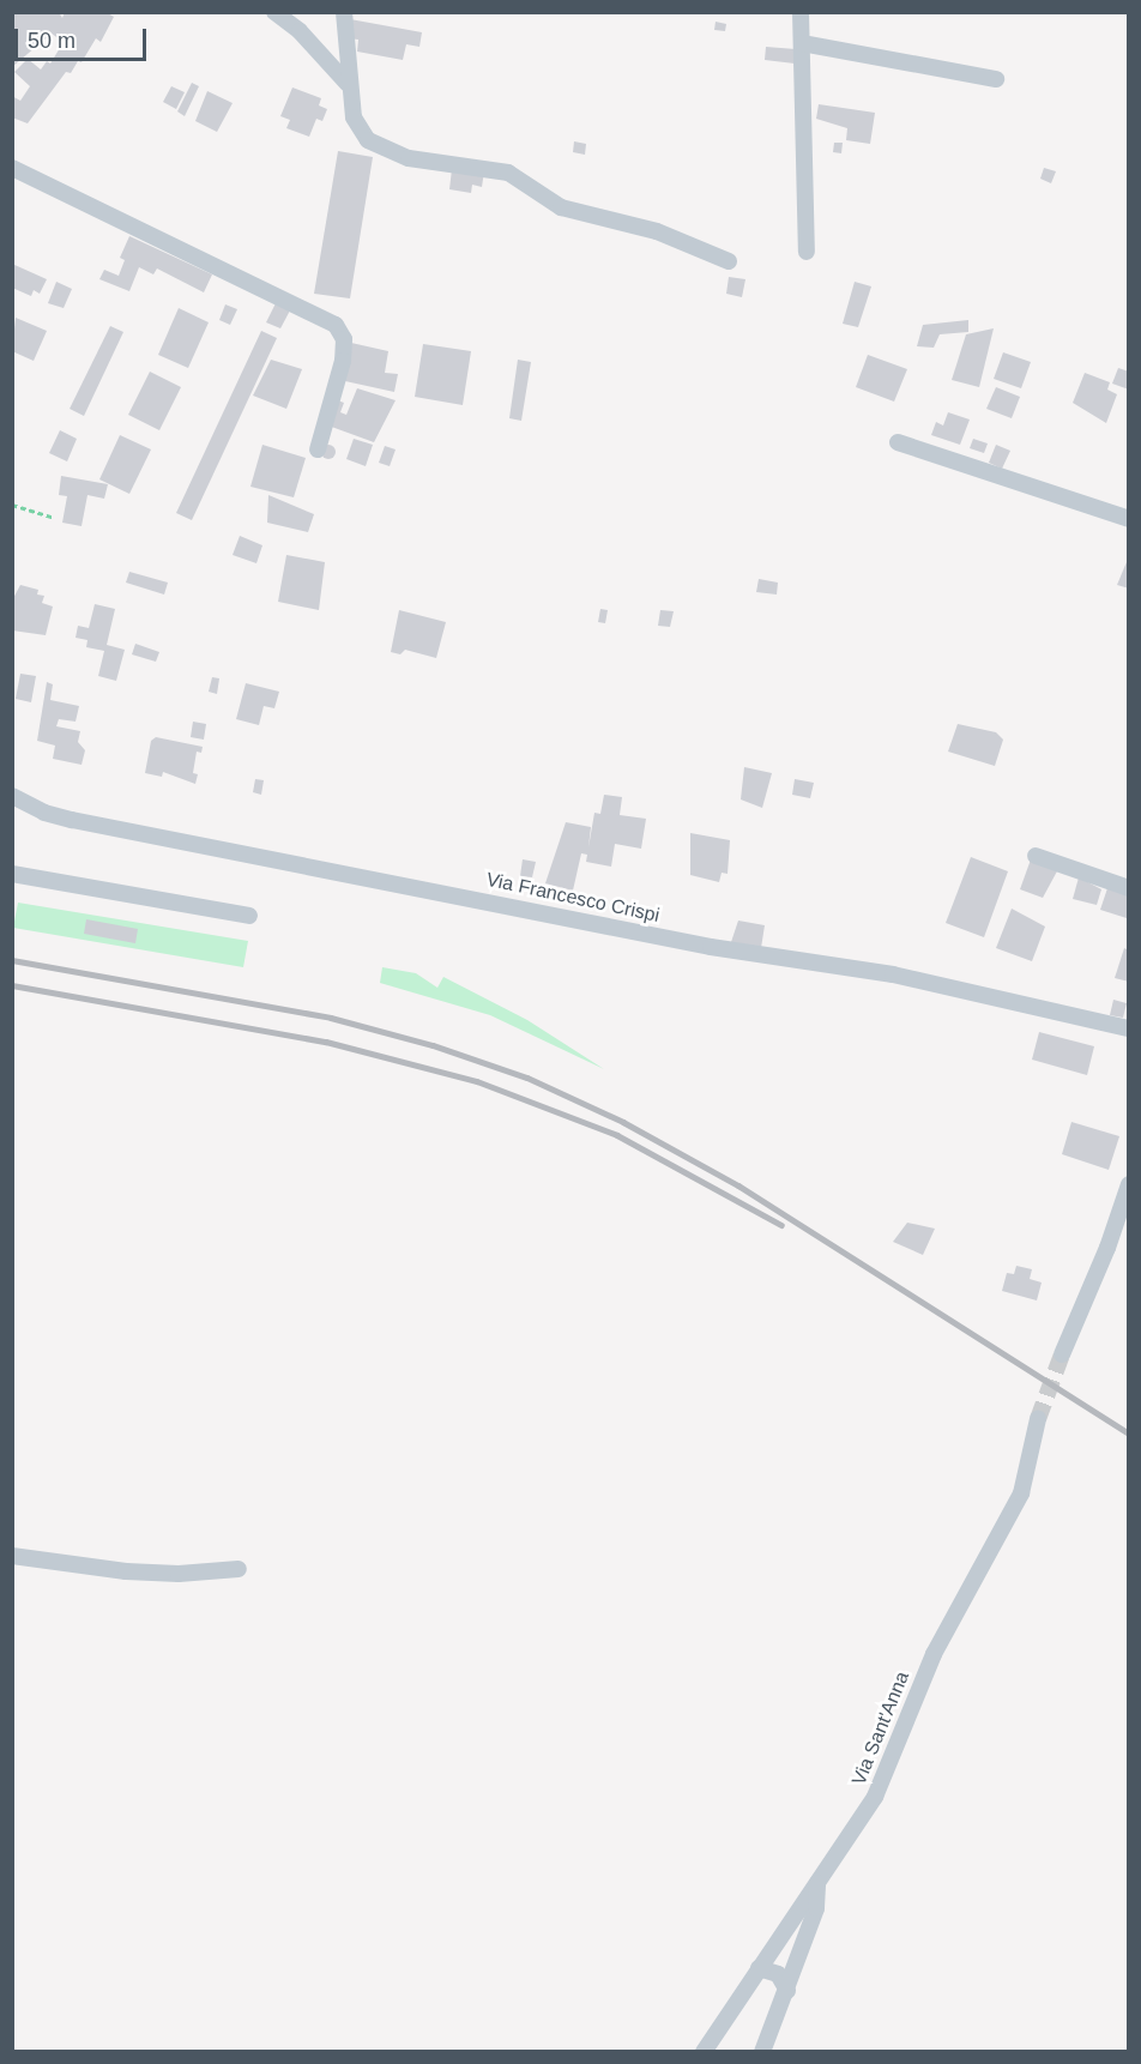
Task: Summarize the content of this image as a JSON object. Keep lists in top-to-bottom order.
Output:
{
  "streets": {
    "street": ["Via Francesco Crispi", "Via Sant'Anna"]
  },
  "scale_bar": "50 m"
}
